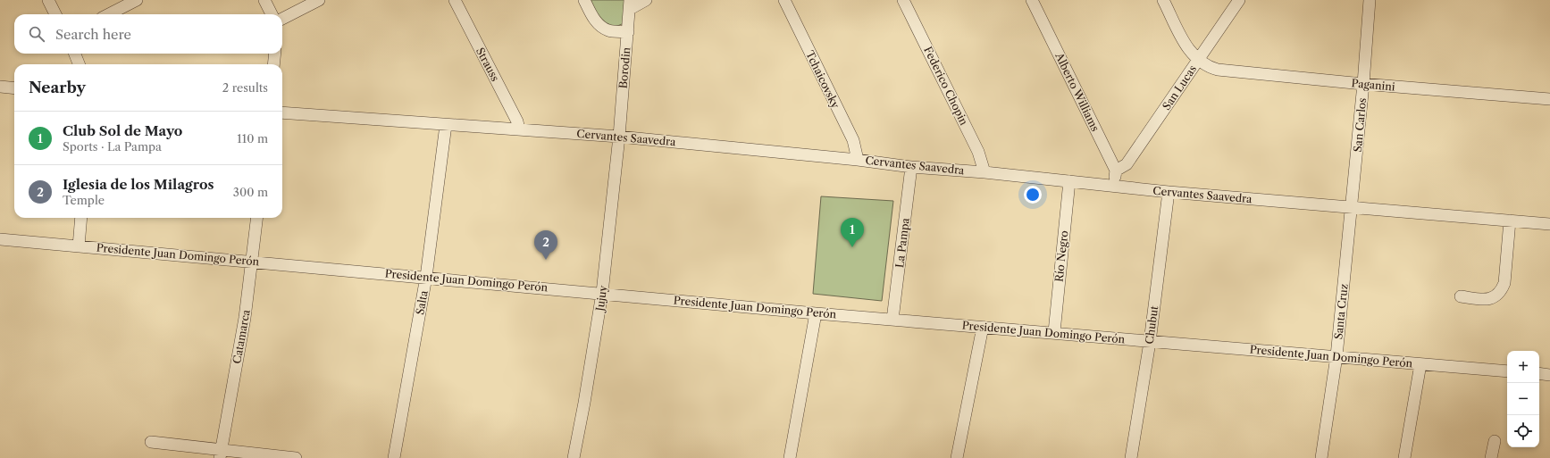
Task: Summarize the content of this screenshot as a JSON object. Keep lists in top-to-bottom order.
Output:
{
  "streets": {
    "street": [
      "Strauss",
      "Borodin",
      "Tchaicovsky",
      "Paganini",
      "Federico Chopin",
      "San Lucas",
      "Alberto Williams",
      "San Carlos",
      "Cervantes Saavedra",
      "La Pampa",
      "Presidente Juan Domingo Perón",
      "Río Negro",
      "Jujuy",
      "Salta",
      "Santa Cruz",
      "Chubut",
      "Catamarca"
    ]
  },
  "crossings": [
    ["Strauss", "Cervantes Saavedra"],
    ["Borodin", "Cervantes Saavedra"],
    ["Borodin", "Jujuy"],
    ["Tchaicovsky", "Cervantes Saavedra"],
    ["Paganini", "San Lucas"],
    ["Paganini", "San Carlos"],
    ["Federico Chopin", "Cervantes Saavedra"],
    ["San Lucas", "Alberto Williams"],
    ["Alberto Williams", "Cervantes Saavedra"],
    ["San Carlos", "Cervantes Saavedra"],
    ["San Carlos", "Santa Cruz"],
    ["Cervantes Saavedra", "La Pampa"],
    ["Cervantes Saavedra", "Río Negro"],
    ["Cervantes Saavedra", "Jujuy"],
    ["Cervantes Saavedra", "Salta"],
    ["Cervantes Saavedra", "Santa Cruz"],
    ["Cervantes Saavedra", "Chubut"],
    ["La Pampa", "Presidente Juan Domingo Perón"],
    ["Presidente Juan Domingo Perón", "Río Negro"],
    ["Presidente Juan Domingo Perón", "Jujuy"],
    ["Presidente Juan Domingo Perón", "Salta"],
    ["Presidente Juan Domingo Perón", "Santa Cruz"],
    ["Presidente Juan Domingo Perón", "Chubut"],
    ["Presidente Juan Domingo Perón", "Catamarca"]
  ],
  "page": {
    "search": "Search here",
    "heading": ["Nearby", "2 results"],
    "list": [
      {
        "mark": "1",
        "name": "Club Sol de Mayo",
        "note": "Sports · La Pampa",
        "value": "110 m"
      },
      {
        "mark": "2",
        "name": "Iglesia de los Milagros",
        "note": "Temple",
        "value": "300 m"
      }
    ],
    "pins": ["1", "2"],
    "map_buttons": ["+", "−"]
  }
}
